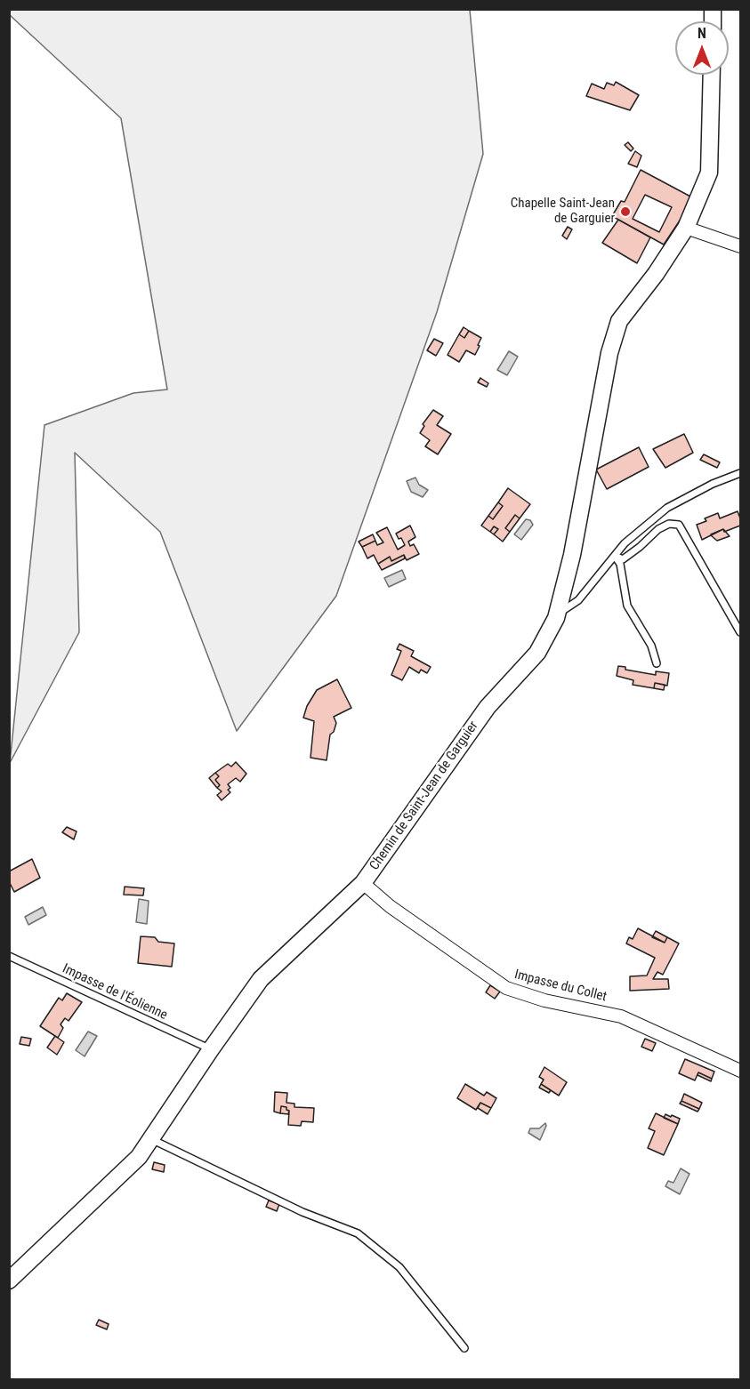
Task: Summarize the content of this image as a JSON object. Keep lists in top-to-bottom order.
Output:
{
  "streets": {
    "street": ["Chemin de Saint-Jean de Garguier", "Impasse du Collet"],
    "lane": ["Impasse de l'Éolienne"]
  },
  "crossings": [
    ["Chemin de Saint-Jean de Garguier", "Impasse du Collet"],
    ["Chemin de Saint-Jean de Garguier", "Impasse de l'Éolienne"]
  ],
  "places": ["Chapelle Saint-Jean de Garguier"],
  "north": "top"
}
